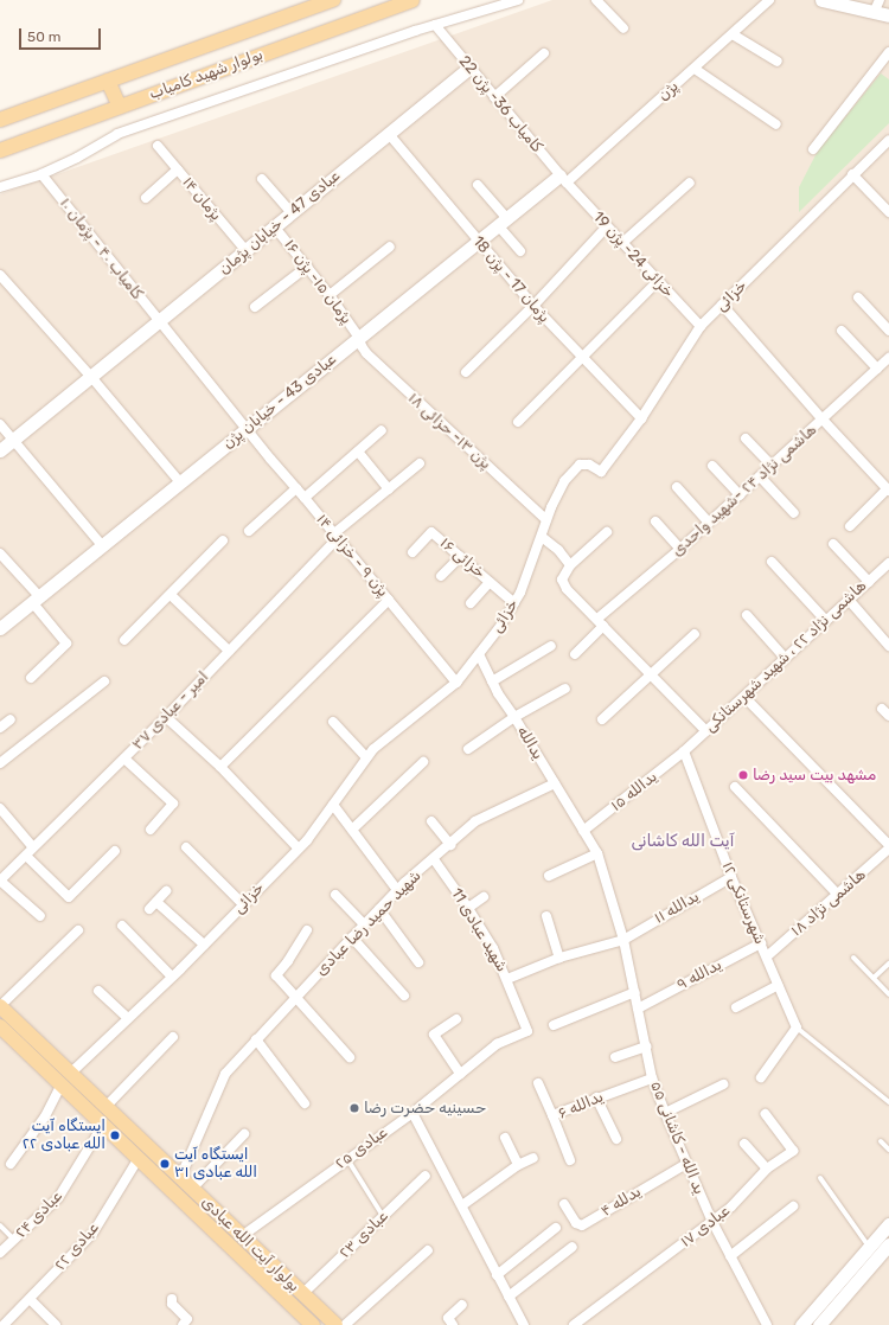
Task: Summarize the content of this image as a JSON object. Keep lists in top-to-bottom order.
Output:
{
  "streets": {
    "main road": ["بولوار شهید کامیاب", "بولوار آیت الله عبادی"],
    "street": [
      "پژن",
      "کامیاب 36- پژن 22",
      "پژمان ۱۴",
      "عبادی 47 - خیابان پژمان",
      "کامیاب ۴۰ - پژمان ۱۰",
      "خزائی 24- پژن 19",
      "پژمان 17 - پژن 18",
      "پژمان ۱۵- پژن ۱۶",
      "خزائی",
      "عبادی 43 - خیابان پژن",
      "پژن ۱۳- حزائی ۱۸",
      "هاشمی نژاد ۲۴ -شهید واحدی",
      "پژن ۹ - خزائی ۱۴",
      "خزائی ۱۶",
      "هاشمی نژاد ۲۲ ، شهید شهرستانکی",
      "امیر - عبادی ۳۷",
      "یدالله",
      "یدالله ۱۵",
      "شهرستانکی ۱۲",
      "هاشمی نژاد ۱۸",
      "یدالله ۱۱",
      "شهید حمید رضا عبادی",
      "شهید عبادی 11",
      "یدالله ۹",
      "یدالله ۶",
      "ید الله - کاشانی ۵۵",
      "عبادی ۲۵",
      "یدلله ۴",
      "عبادی ۲۴",
      "عبادی ۱۷",
      "عبادی ۲۳",
      "عبادی ۲۲"
    ]
  },
  "crossings": [
    ["پژن", "کامیاب 36- پژن 22"],
    ["پژن", "خزائی 24- پژن 19"],
    ["پژن", "عبادی 43 - خیابان پژن"],
    ["کامیاب 36- پژن 22", "عبادی 47 - خیابان پژمان"],
    ["کامیاب 36- پژن 22", "خزائی 24- پژن 19"],
    ["کامیاب 36- پژن 22", "عبادی 43 - خیابان پژن"],
    ["پژمان ۱۴", "عبادی 47 - خیابان پژمان"],
    ["عبادی 47 - خیابان پژمان", "کامیاب ۴۰ - پژمان ۱۰"],
    ["عبادی 47 - خیابان پژمان", "پژمان 17 - پژن 18"],
    ["عبادی 47 - خیابان پژمان", "پژمان ۱۵- پژن ۱۶"],
    ["کامیاب ۴۰ - پژمان ۱۰", "عبادی 43 - خیابان پژن"],
    ["کامیاب ۴۰ - پژمان ۱۰", "پژن ۹ - خزائی ۱۴"],
    ["خزائی 24- پژن 19", "خزائی"],
    ["خزائی 24- پژن 19", "عبادی 43 - خیابان پژن"],
    ["پژمان 17 - پژن 18", "خزائی"],
    ["پژمان 17 - پژن 18", "عبادی 43 - خیابان پژن"],
    ["پژمان ۱۵- پژن ۱۶", "عبادی 43 - خیابان پژن"],
    ["پژمان ۱۵- پژن ۱۶", "پژن ۱۳- حزائی ۱۸"],
    ["خزائی", "پژن ۱۳- حزائی ۱۸"],
    ["خزائی", "پژن ۹ - خزائی ۱۴"],
    ["خزائی", "خزائی ۱۶"],
    ["خزائی", "یدالله"],
    ["خزائی", "بولوار آیت الله عبادی"],
    ["عبادی 43 - خیابان پژن", "پژن ۱۳- حزائی ۱۸"],
    ["عبادی 43 - خیابان پژن", "پژن ۹ - خزائی ۱۴"],
    ["پژن ۹ - خزائی ۱۴", "امیر - عبادی ۳۷"],
    ["هاشمی نژاد ۲۲ ، شهید شهرستانکی", "یدالله ۱۵"],
    ["هاشمی نژاد ۲۲ ، شهید شهرستانکی", "شهرستانکی ۱۲"],
    ["یدالله", "یدالله ۱۵"],
    ["یدالله", "شهید حمید رضا عبادی"],
    ["یدالله", "ید الله - کاشانی ۵۵"],
    ["یدالله ۱۵", "شهرستانکی ۱۲"],
    ["یدالله ۱۵", "ید الله - کاشانی ۵۵"],
    ["شهرستانکی ۱۲", "هاشمی نژاد ۱۸"],
    ["شهرستانکی ۱۲", "یدالله ۱۱"],
    ["شهرستانکی ۱۲", "یدالله ۹"],
    ["یدالله ۱۱", "شهید عبادی 11"],
    ["یدالله ۱۱", "ید الله - کاشانی ۵۵"],
    ["شهید حمید رضا عبادی", "شهید عبادی 11"],
    ["شهید حمید رضا عبادی", "بولوار آیت الله عبادی"],
    ["شهید عبادی 11", "عبادی ۲۵"],
    ["یدالله ۹", "ید الله - کاشانی ۵۵"],
    ["یدالله ۶", "ید الله - کاشانی ۵۵"],
    ["ید الله - کاشانی ۵۵", "یدلله ۴"],
    ["ید الله - کاشانی ۵۵", "عبادی ۱۷"],
    ["عبادی ۲۵", "بولوار آیت الله عبادی"],
    ["عبادی ۲۴", "بولوار آیت الله عبادی"],
    ["عبادی ۲۳", "بولوار آیت الله عبادی"],
    ["بولوار آیت الله عبادی", "عبادی ۲۲"]
  ],
  "districts": ["آیت الله کاشانی"],
  "places": [
    "مشهد بيت سيد رضا",
    "حسینیه حضرت رضا",
    "ایستگاه آیت الله عبادی ۲۲",
    "ایستگاه آیت الله عبادی ۳۱"
  ],
  "scale_bar": "50 m"
}
